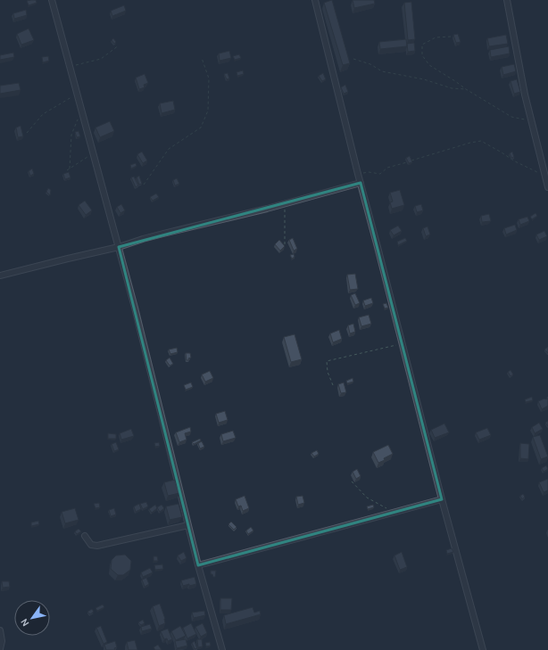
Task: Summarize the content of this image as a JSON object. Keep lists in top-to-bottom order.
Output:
{
  "north": "bottom left"
}
